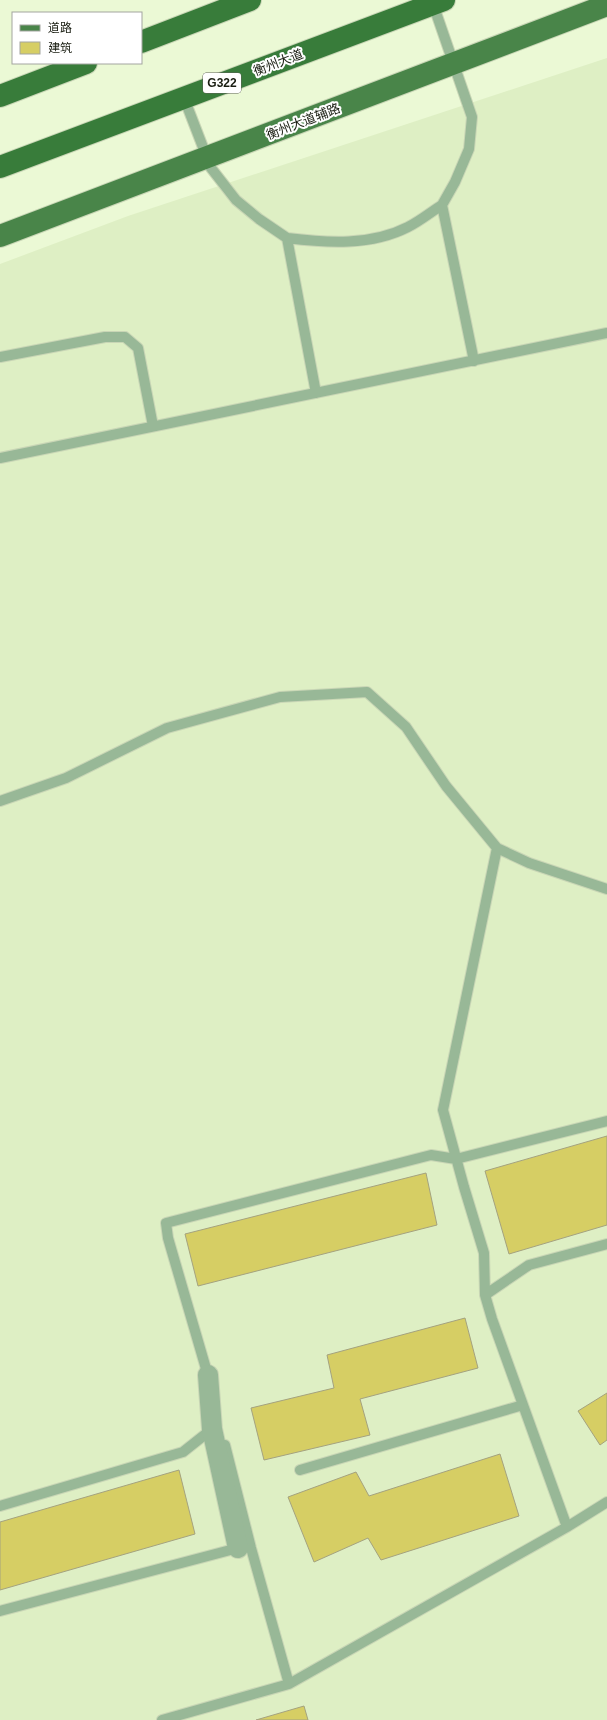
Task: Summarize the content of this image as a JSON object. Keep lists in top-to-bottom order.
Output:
{
  "streets": {
    "highway": ["衡州大道", "G322"],
    "main road": ["衡州大道辅路"]
  },
  "legend": ["道路", "建筑"]
}
